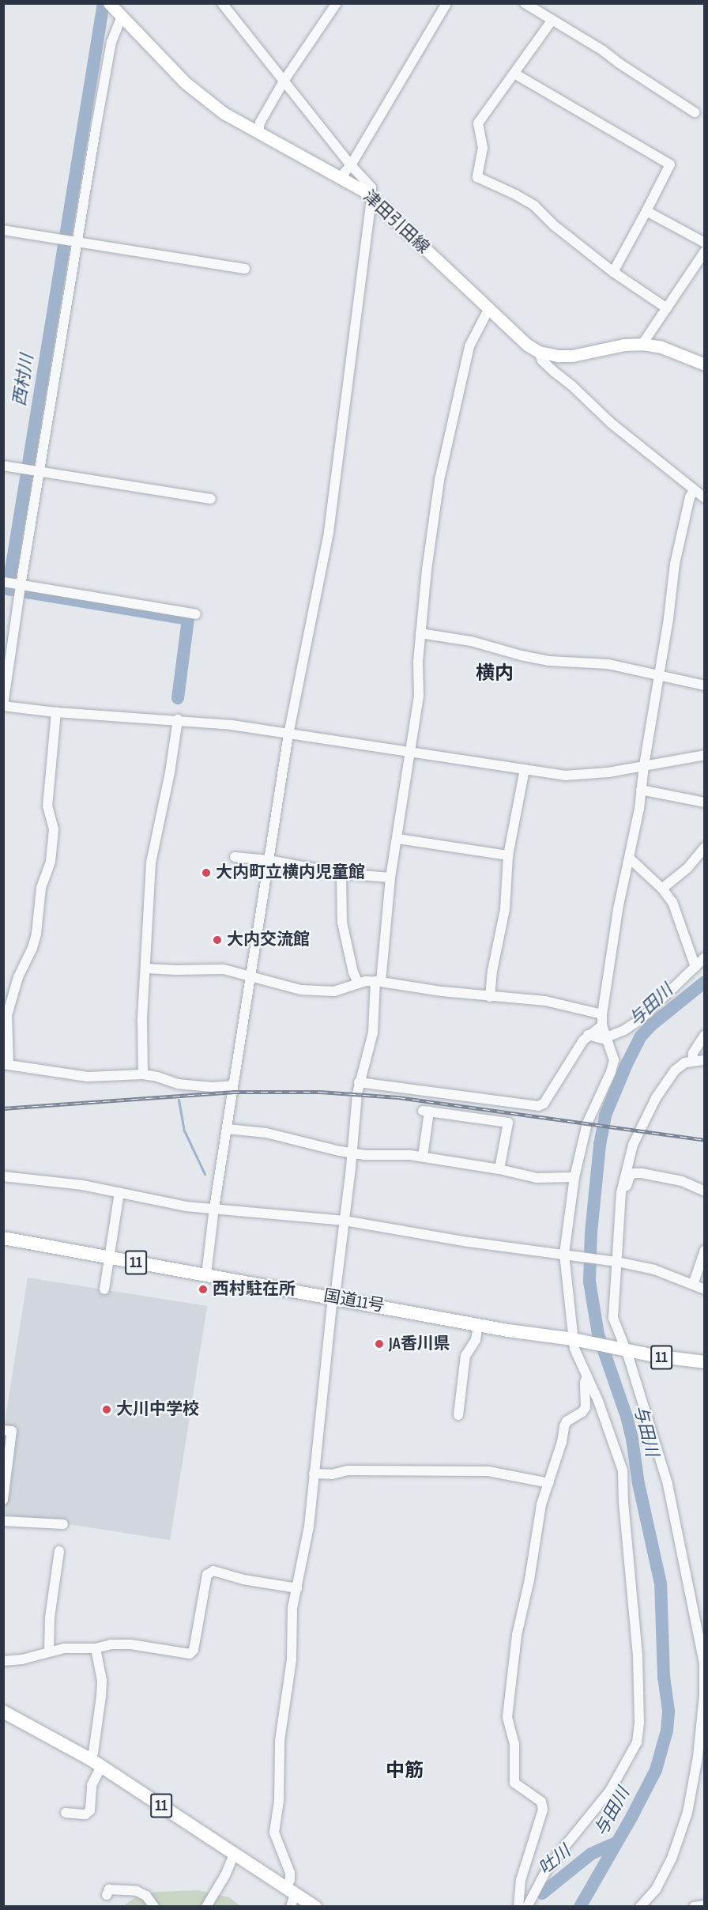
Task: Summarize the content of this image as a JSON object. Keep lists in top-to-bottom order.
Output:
{
  "streets": {
    "highway": ["11", "国道11号"],
    "main road": ["津田引田線"]
  },
  "districts": ["横内", "中筋"],
  "water": ["西村川", "与田川", "吐川"],
  "places": [
    "大内町立横内児童館",
    "大内交流館",
    "西村駐在所",
    "JA香川県",
    "大川中学校"
  ]
}
